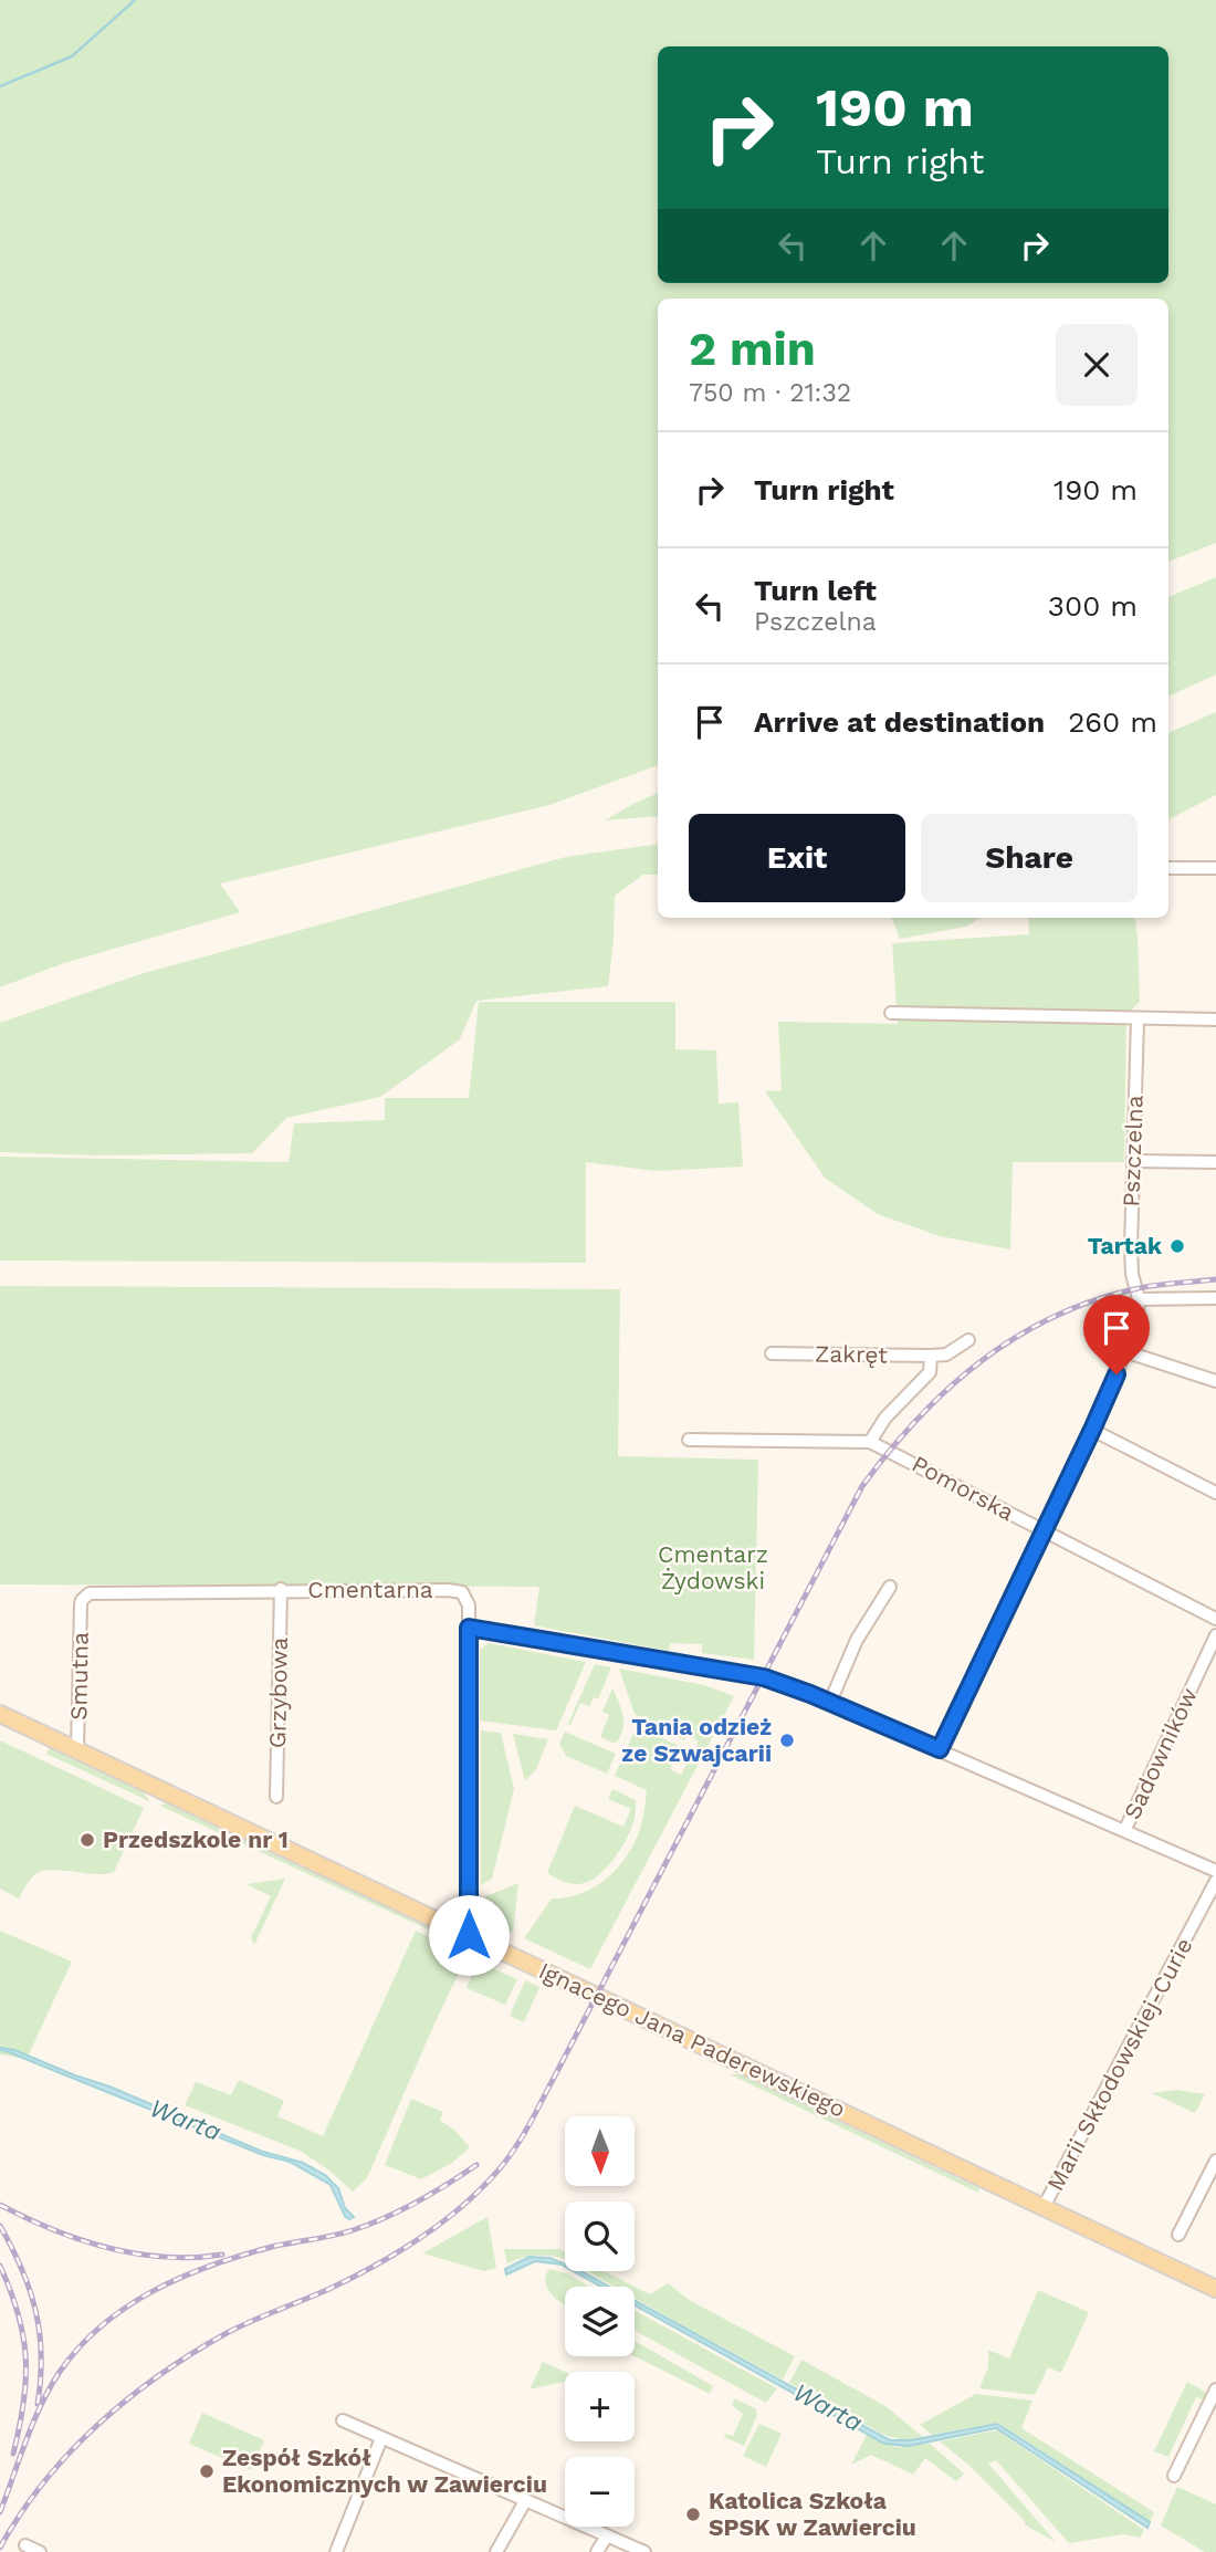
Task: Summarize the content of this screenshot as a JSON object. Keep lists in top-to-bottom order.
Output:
{
  "streets": {
    "main road": ["Ignacego Jana Paderewskiego"],
    "street": [
      "Pszczelna",
      "Zakręt",
      "Pomorska",
      "Cmentarna",
      "Smutna",
      "Grzybowa",
      "Sadowników",
      "Marii Skłodowskiej-Curie"
    ]
  },
  "crossings": [
    ["Pszczelna", "Pomorska"],
    ["Zakręt", "Pomorska"],
    ["Cmentarna", "Smutna"],
    ["Cmentarna", "Grzybowa"],
    ["Cmentarna", "Ignacego Jana Paderewskiego"],
    ["Smutna", "Ignacego Jana Paderewskiego"],
    ["Ignacego Jana Paderewskiego", "Marii Skłodowskiej-Curie"]
  ],
  "water": ["Warta"],
  "parks": ["Cmentarz Żydowski"],
  "places": [
    "Tartak",
    "Tania odzież ze Szwajcarii",
    "Przedszkole nr 1",
    "Zespół Szkół Ekonomicznych w Zawierciu",
    "Katolica Szkoła SPSK w Zawierciu"
  ],
  "north": "bottom",
  "page": {
    "turn": ["190 m", "Turn right"],
    "heading": ["2 min", "750 m · 21:32"],
    "list": [
      {
        "name": "Turn right",
        "value": "190 m"
      },
      {
        "name": "Turn left",
        "note": "Pszczelna",
        "value": "300 m"
      },
      {
        "name": "Arrive at destination",
        "value": "260 m"
      }
    ],
    "buttons": ["Exit", "Share"],
    "map_buttons": ["+", "−"]
  }
}
